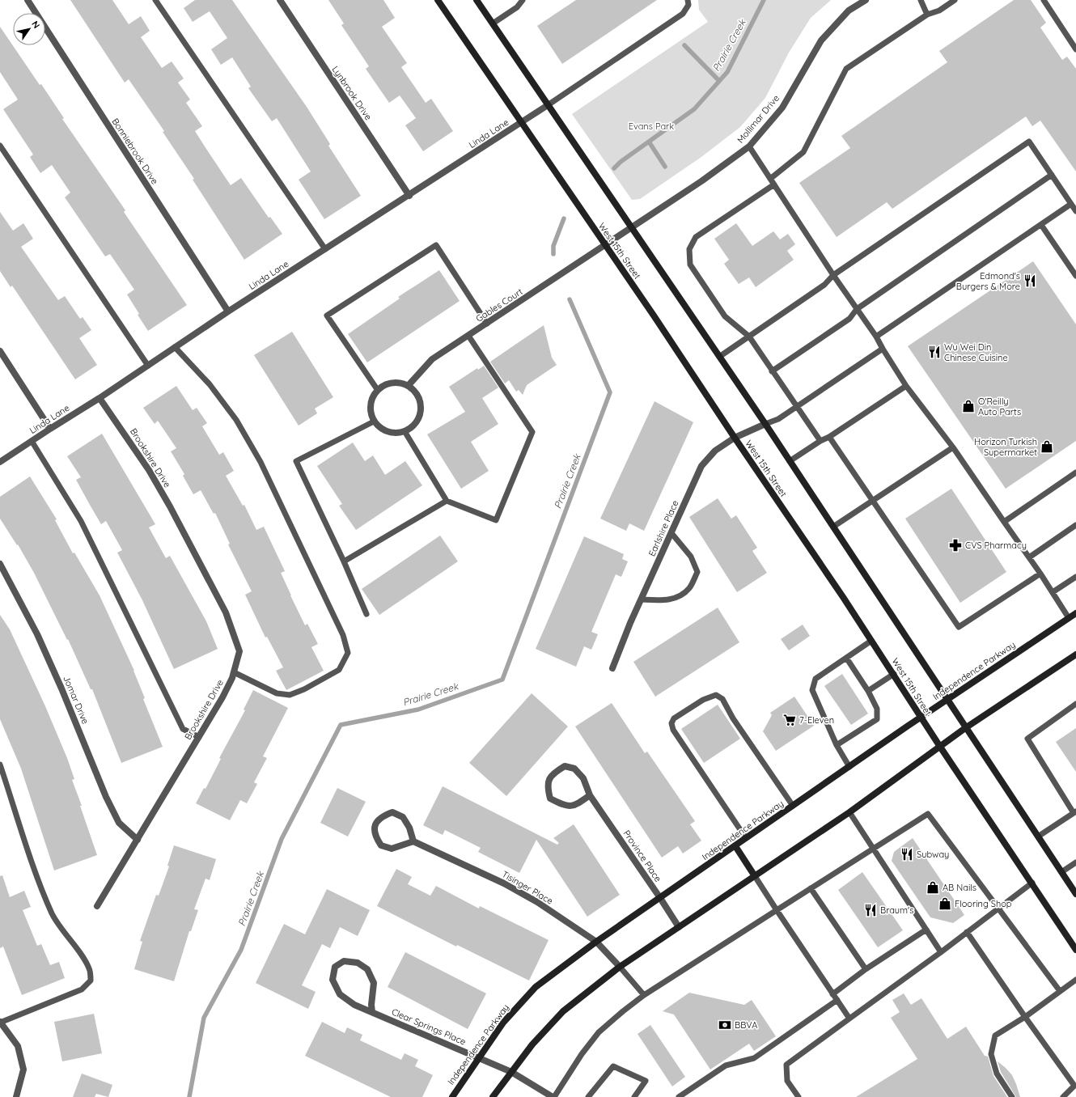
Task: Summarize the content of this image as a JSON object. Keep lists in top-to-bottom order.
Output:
{
  "streets": {
    "main road": ["West 15th Street", "Independence Parkway"],
    "street": [
      "Lynbrook Drive",
      "Mollimar Drive",
      "Linda Lane",
      "Bonniebrook Drive",
      "Gables Court",
      "Brookshire Drive",
      "Earlshire Place",
      "Jomar Drive",
      "Province Place",
      "Tisinger Place",
      "Clear Springs Place"
    ]
  },
  "crossings": [
    ["Lynbrook Drive", "Linda Lane"],
    ["Mollimar Drive", "West 15th Street"],
    ["Mollimar Drive", "Gables Court"],
    ["Linda Lane", "Bonniebrook Drive"],
    ["Linda Lane", "West 15th Street"],
    ["Linda Lane", "Brookshire Drive"],
    ["West 15th Street", "Gables Court"],
    ["West 15th Street", "Earlshire Place"],
    ["West 15th Street", "Independence Parkway"],
    ["Brookshire Drive", "Jomar Drive"],
    ["Independence Parkway", "Province Place"],
    ["Independence Parkway", "Tisinger Place"],
    ["Independence Parkway", "Clear Springs Place"]
  ],
  "water": ["Prairie Creek"],
  "parks": ["Evans Park"],
  "places": {
    "restaurant": [
      "Edmond's Burgers & More",
      "Wu Wei Din Chinese Cuisine",
      "Subway",
      "Braum's"
    ],
    "shop": [
      "O'Reilly Auto Parts",
      "Horizon Turkish Supermarket",
      "AB Nails",
      "Flooring Shop"
    ],
    "pharmacy": ["CVS Pharmacy"],
    "supermarket": ["7-Eleven"],
    "bank": ["BBVA"]
  },
  "north": "top right"
}
